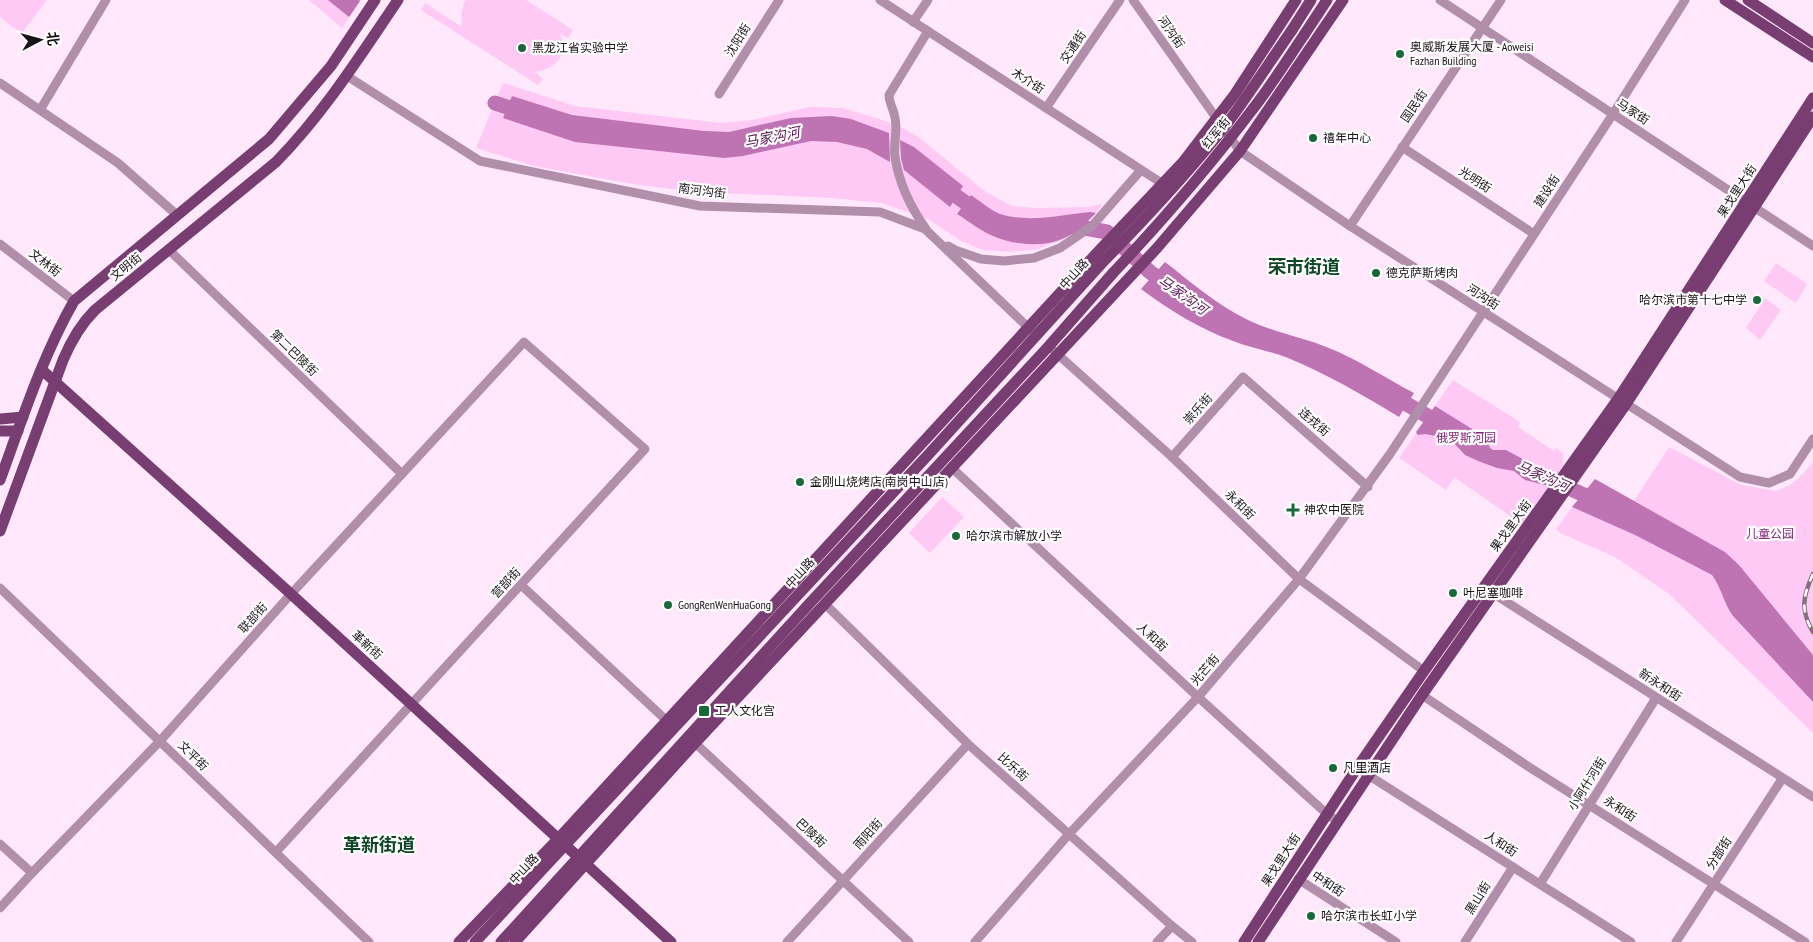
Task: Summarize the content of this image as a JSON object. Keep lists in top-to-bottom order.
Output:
{
  "streets": {
    "main road": [
      "红军街",
      "果戈里大街",
      "文明街",
      "中山路",
      "革新街"
    ],
    "street": [
      "河沟街",
      "沈阳街",
      "交通街",
      "木介街",
      "国民街",
      "马家街",
      "光明街",
      "南河沟街",
      "建设街",
      "文林街",
      "第二巴陵街",
      "崇乐街",
      "连戎街",
      "永和街",
      "营部街",
      "联部街",
      "人和街",
      "光芒街",
      "新永和街",
      "文平街",
      "比乐街",
      "小阿什河街",
      "巴陵街",
      "雨阳街",
      "分部街",
      "中和街",
      "黑山街"
    ]
  },
  "crossings": [
    ["河沟街", "国民街"],
    ["河沟街", "红军街"],
    ["河沟街", "建设街"],
    ["河沟街", "果戈里大街"],
    ["交通街", "木介街"],
    ["木介街", "红军街"],
    ["国民街", "马家街"],
    ["国民街", "光明街"],
    ["马家街", "建设街"],
    ["马家街", "果戈里大街"],
    ["红军街", "中山路"],
    ["红军街", "永和街"],
    ["光明街", "建设街"],
    ["南河沟街", "文明街"],
    ["南河沟街", "中山路"],
    ["建设街", "光芒街"],
    ["果戈里大街", "永和街"],
    ["果戈里大街", "人和街"],
    ["果戈里大街", "新永和街"],
    ["果戈里大街", "中和街"],
    ["文林街", "文明街"],
    ["文明街", "第二巴陵街"],
    ["文明街", "革新街"],
    ["中山路", "革新街"],
    ["第二巴陵街", "联部街"],
    ["崇乐街", "连戎街"],
    ["崇乐街", "永和街"],
    ["连戎街", "光芒街"],
    ["永和街", "光芒街"],
    ["永和街", "小阿什河街"],
    ["永和街", "分部街"],
    ["营部街", "联部街"],
    ["营部街", "革新街"],
    ["营部街", "文平街"],
    ["联部街", "革新街"],
    ["联部街", "文平街"],
    ["人和街", "光芒街"],
    ["人和街", "小阿什河街"],
    ["人和街", "黑山街"],
    ["光芒街", "比乐街"],
    ["新永和街", "小阿什河街"],
    ["新永和街", "分部街"],
    ["比乐街", "雨阳街"],
    ["巴陵街", "雨阳街"]
  ],
  "districts": ["荣市街道", "革新街道"],
  "water": ["马家沟河"],
  "parks": ["俄罗斯河园", "儿童公园"],
  "places": {
    "other": [
      "黑龙江省实验中学",
      "奥威斯发展大厦 - Aoweisi Fazhan Building",
      "禧年中心",
      "德克萨斯烤肉",
      "哈尔滨市第十七中学",
      "金刚山烧烤店(南岗中山店)",
      "哈尔滨市解放小学",
      "叶尼塞咖啡",
      "GongRenWenHuaGong",
      "凡里酒店",
      "哈尔滨市长虹小学"
    ],
    "health": ["神农中医院"],
    "transit": ["工人文化宫"]
  },
  "north": "right"
}
